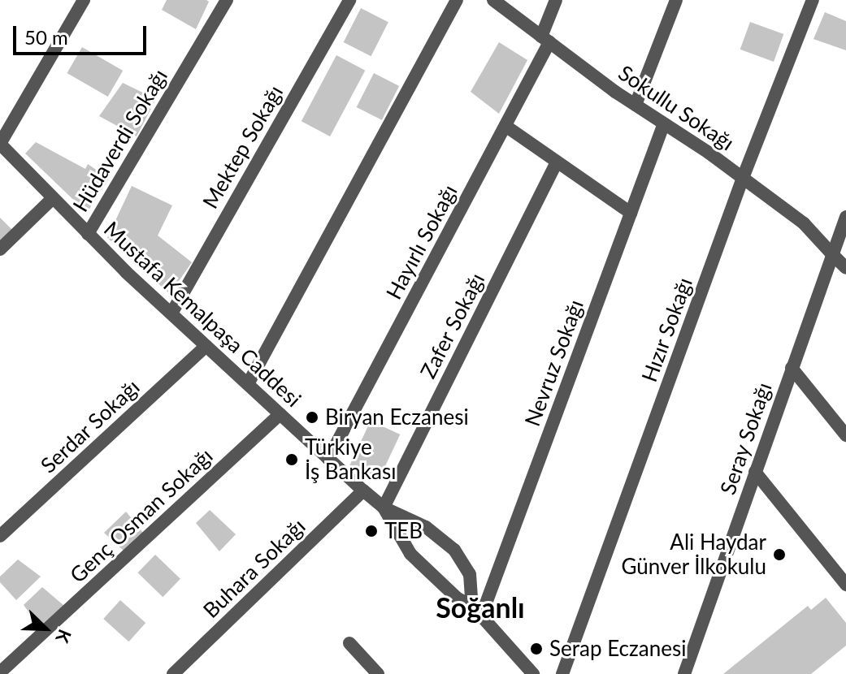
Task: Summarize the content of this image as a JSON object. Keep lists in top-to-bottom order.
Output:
{
  "streets": {
    "street": [
      "Sokullu Sokağı",
      "Hüdaverdi Sokağı",
      "Mektep Sokağı",
      "Hayırlı Sokağı",
      "Mustafa Kemalpaşa Caddesi",
      "Zafer Sokağı",
      "Hızır Sokağı",
      "Nevruz Sokağı",
      "Serdar Sokağı",
      "Seray Sokağı",
      "Genç Osman Sokağı",
      "Buhara Sokağı"
    ]
  },
  "crossings": [
    ["Sokullu Sokağı", "Hayırlı Sokağı"],
    ["Sokullu Sokağı", "Hızır Sokağı"],
    ["Sokullu Sokağı", "Nevruz Sokağı"],
    ["Sokullu Sokağı", "Seray Sokağı"],
    ["Hüdaverdi Sokağı", "Mustafa Kemalpaşa Caddesi"],
    ["Mektep Sokağı", "Mustafa Kemalpaşa Caddesi"],
    ["Hayırlı Sokağı", "Mustafa Kemalpaşa Caddesi"],
    ["Mustafa Kemalpaşa Caddesi", "Zafer Sokağı"],
    ["Mustafa Kemalpaşa Caddesi", "Serdar Sokağı"],
    ["Mustafa Kemalpaşa Caddesi", "Genç Osman Sokağı"],
    ["Mustafa Kemalpaşa Caddesi", "Buhara Sokağı"]
  ],
  "districts": ["Soğanlı"],
  "places": [
    "Biryan Eczanesi",
    "Türkiye İş Bankası",
    "TEB",
    "Ali Haydar Günver İlkokulu",
    "Serap Eczanesi"
  ],
  "scale_bar": "50 m",
  "north": "bottom right"
}
